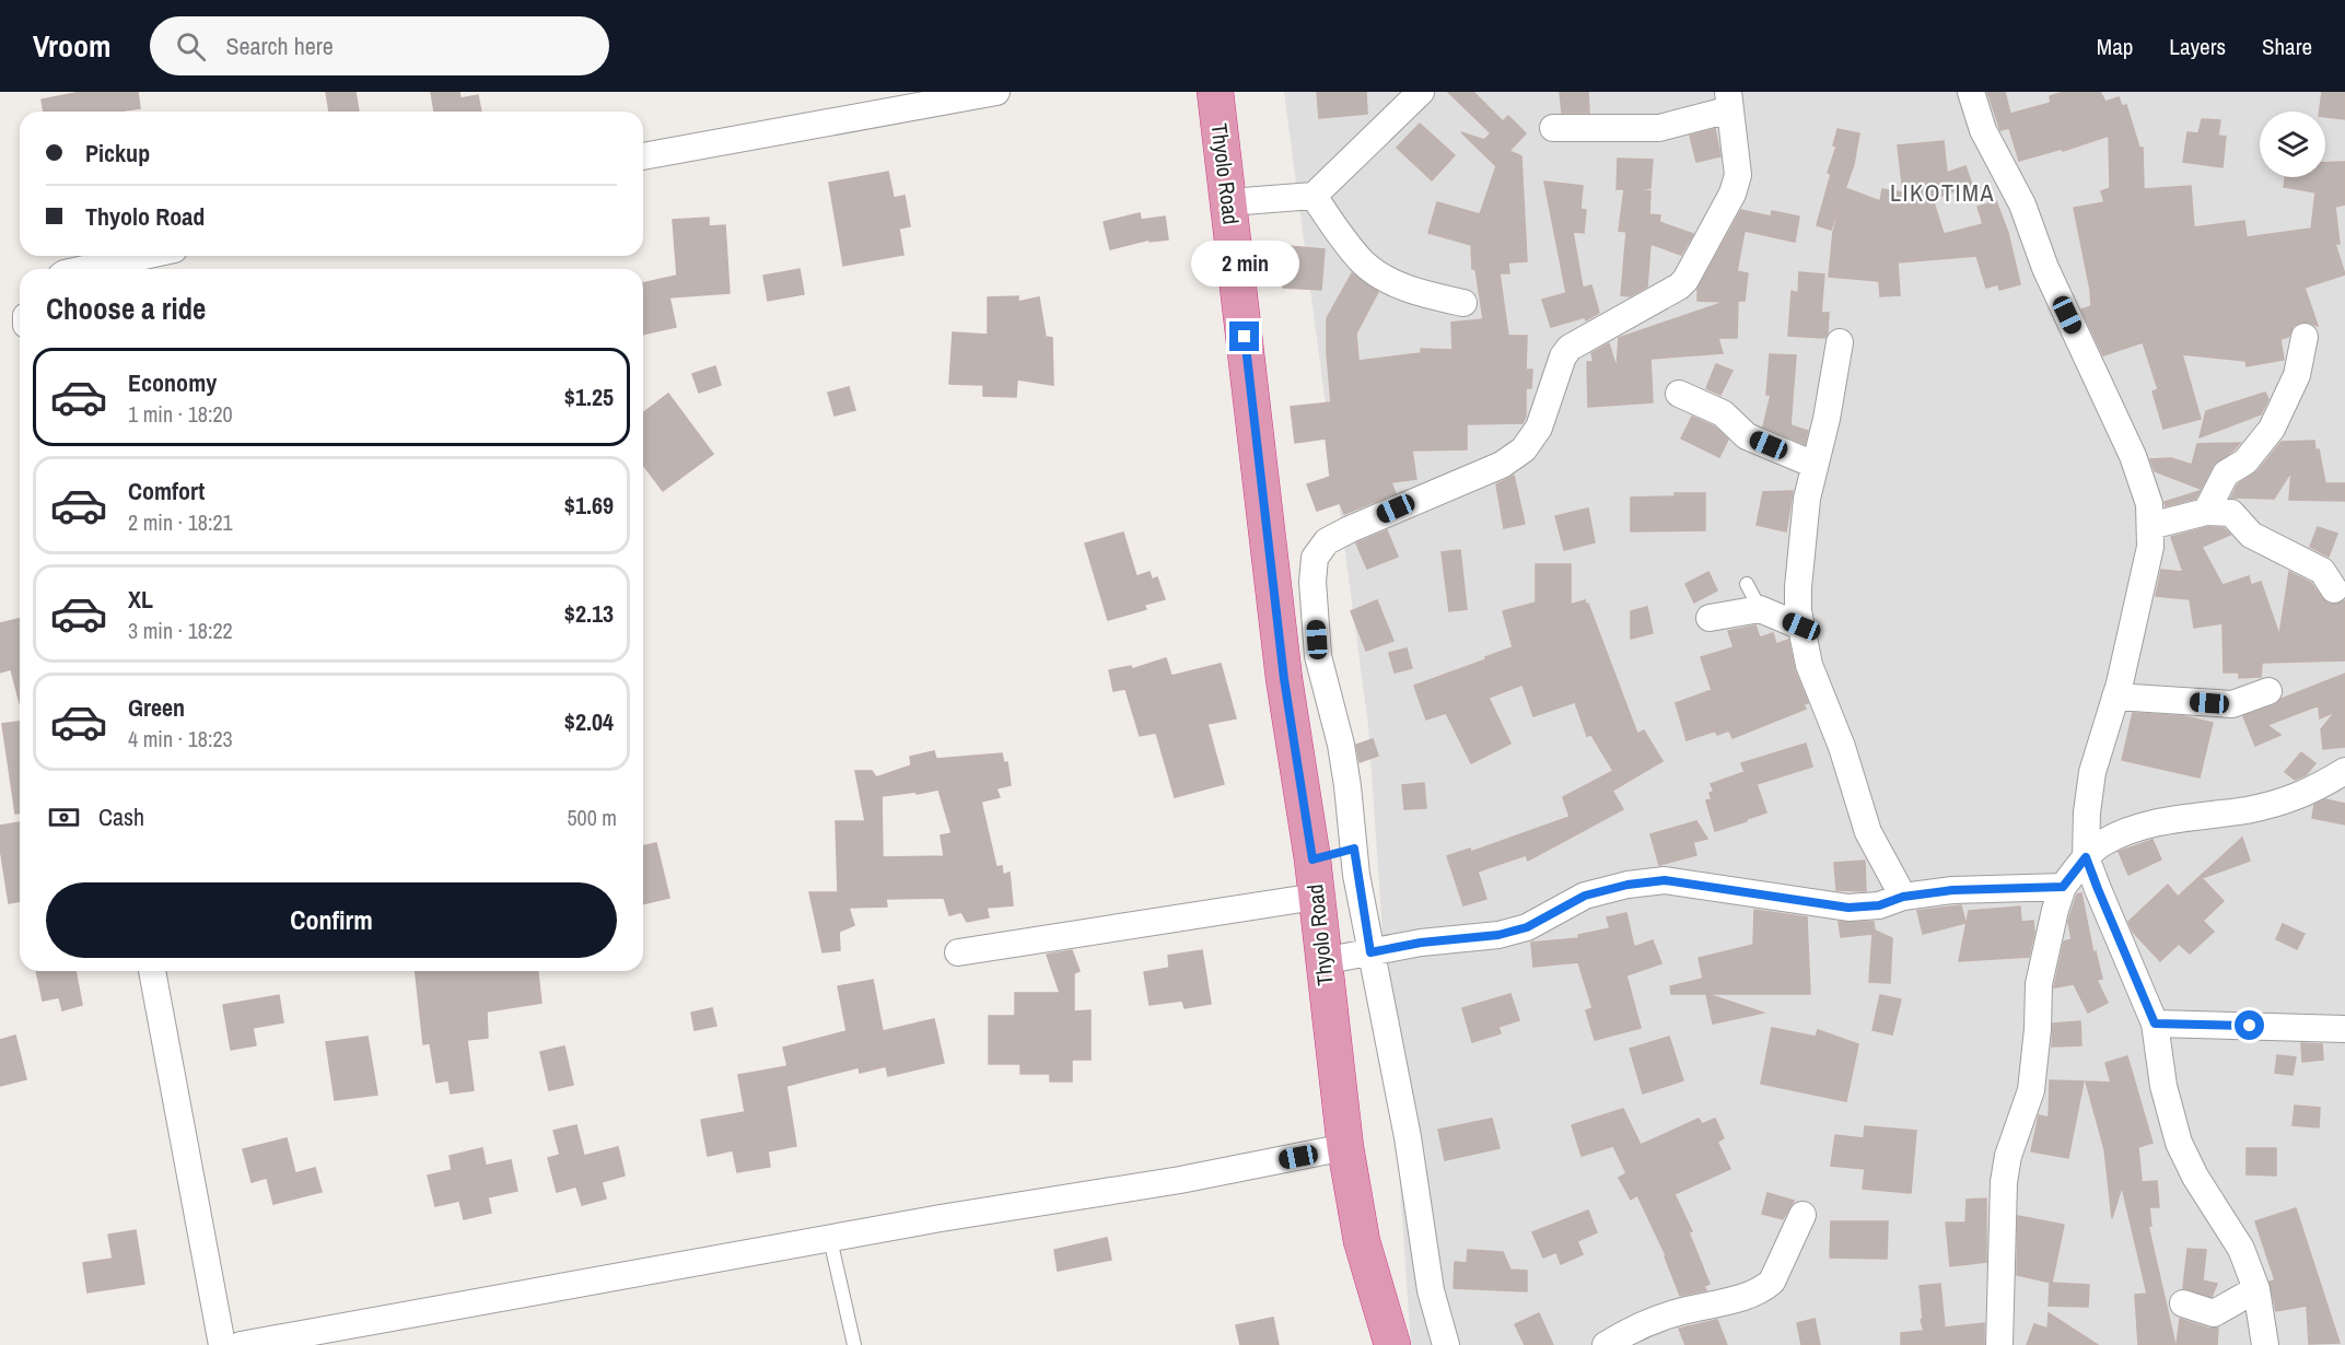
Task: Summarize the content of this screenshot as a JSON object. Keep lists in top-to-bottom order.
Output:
{
  "streets": {
    "highway": ["Thyolo Road"]
  },
  "districts": ["LIKOTIMA"],
  "page": {
    "header": "Vroom",
    "search": "Search here",
    "nav": ["Map", "Layers", "Share"],
    "banner": ["Pickup", "Thyolo Road"],
    "bubble": "2 min",
    "heading": "Choose a ride",
    "list": [
      {
        "name": "Economy",
        "note": "1 min · 18:20",
        "value": "$1.25"
      },
      {
        "name": "Comfort",
        "note": "2 min · 18:21",
        "value": "$1.69"
      },
      {
        "name": "XL",
        "note": "3 min · 18:22",
        "value": "$2.13"
      },
      {
        "name": "Green",
        "note": "4 min · 18:23",
        "value": "$2.04"
      }
    ],
    "pay": ["Cash", "500 m"],
    "buttons": "Confirm"
  }
}
